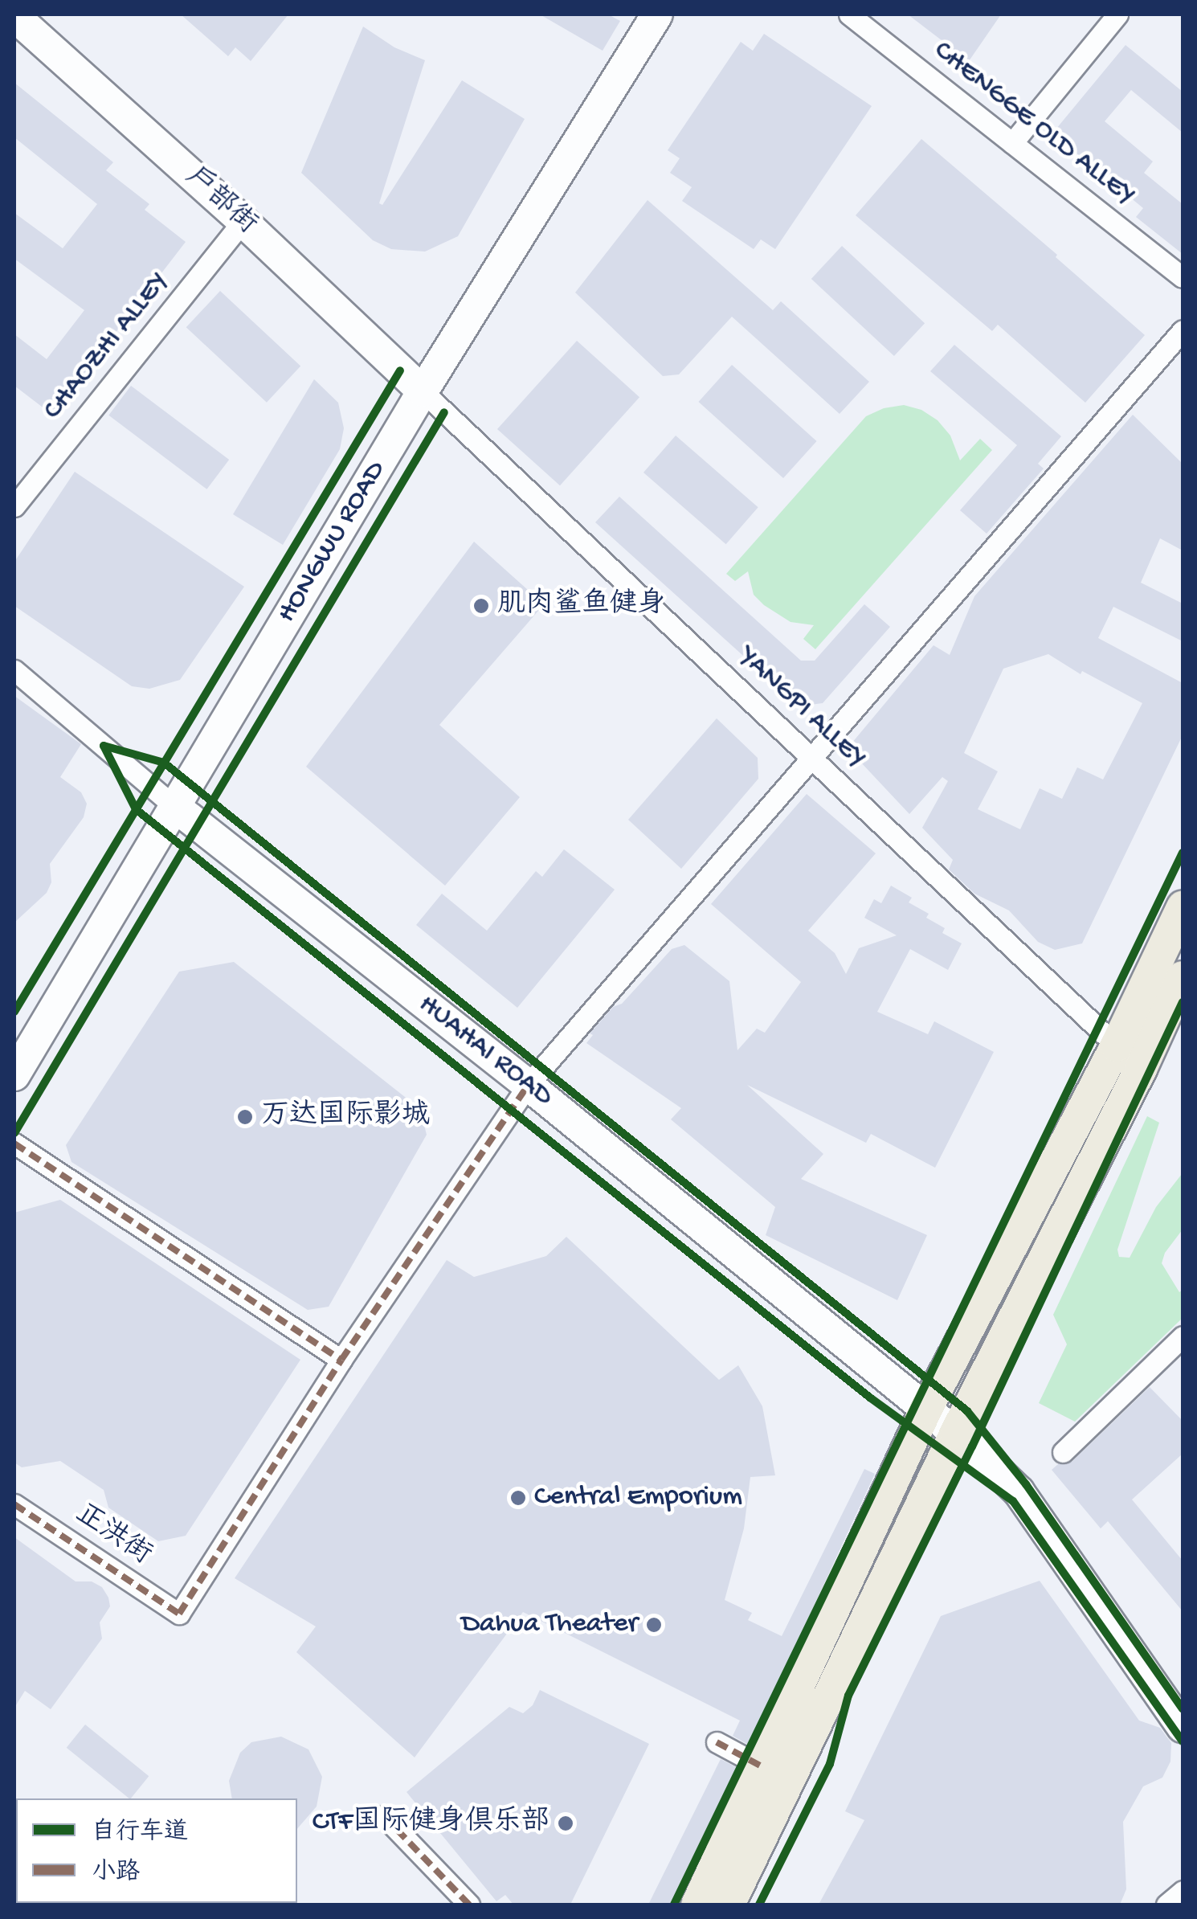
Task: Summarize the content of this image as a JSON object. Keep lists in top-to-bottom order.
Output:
{
  "streets": {
    "main road": ["户部街", "HONGWU ROAD", "HUAHAI ROAD"],
    "street": [
      "CHENGGE OLD ALLEY",
      "CHAOZHI ALLEY",
      "YANGPI ALLEY",
      "正洪街"
    ]
  },
  "crossings": [
    ["户部街", "CHAOZHI ALLEY"],
    ["户部街", "HONGWU ROAD"],
    ["户部街", "YANGPI ALLEY"],
    ["HONGWU ROAD", "YANGPI ALLEY"],
    ["HONGWU ROAD", "HUAHAI ROAD"]
  ],
  "places": [
    "肌肉鲨鱼健身",
    "万达国际影城",
    "Central Emporium",
    "Dahua Theater",
    "CTF国际健身俱乐部"
  ],
  "legend": ["自行车道", "小路"]
}
